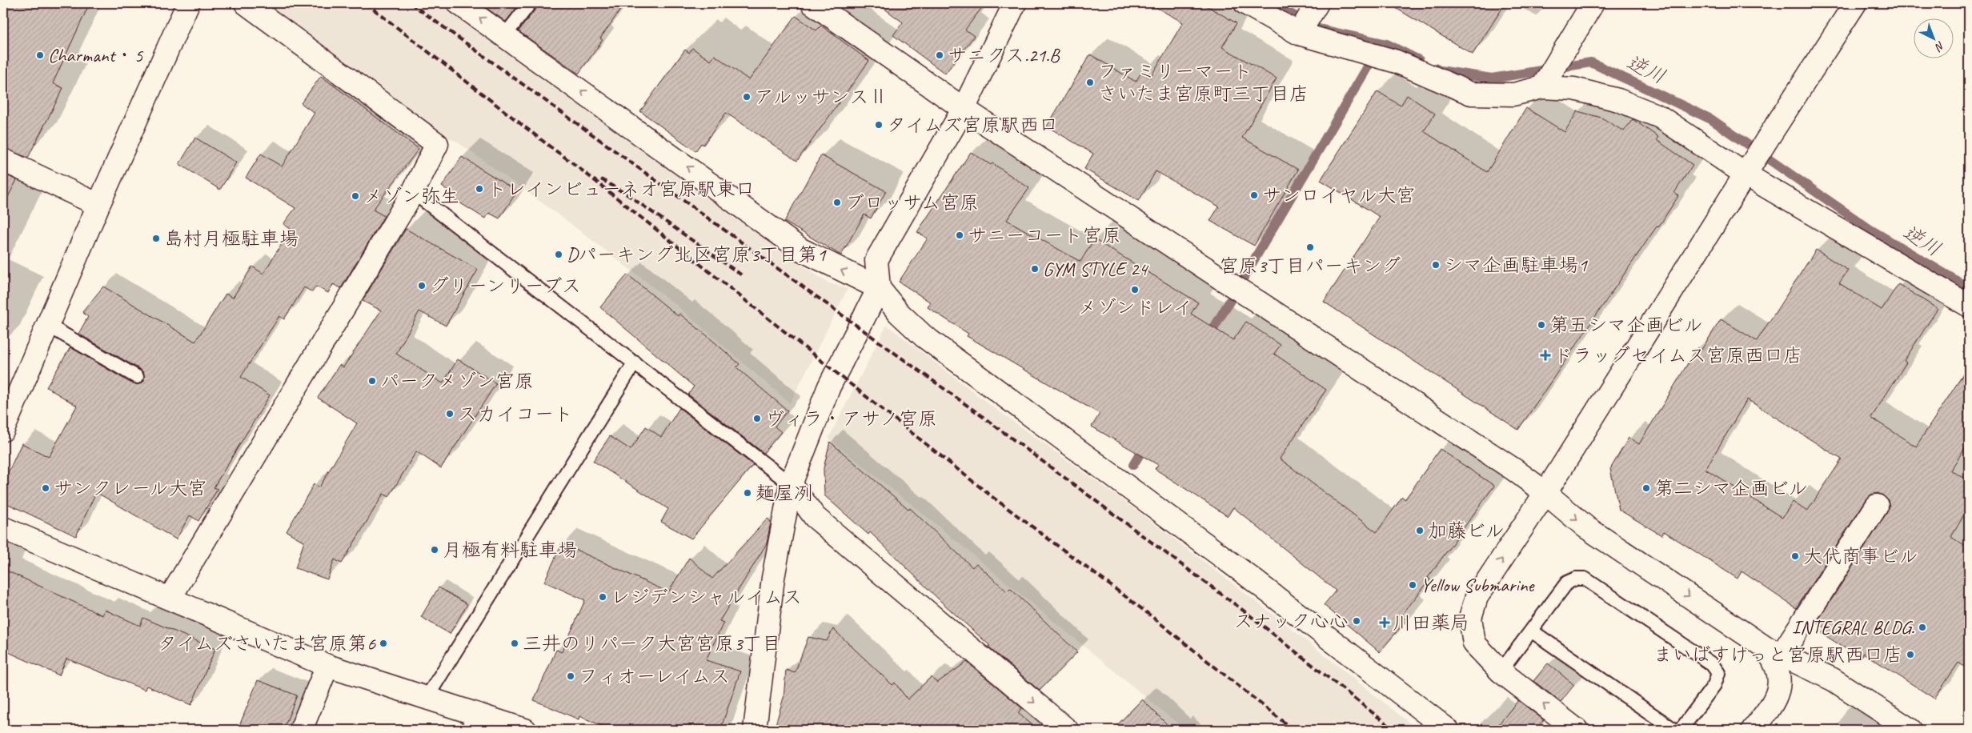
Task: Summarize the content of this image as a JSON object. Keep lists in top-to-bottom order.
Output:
{
  "water": ["逆川"],
  "places": {
    "other": [
      "Charmant・5",
      "サニクス.21.B",
      "ファミリーマート さいたま宮原町三丁目店",
      "アルッサンスⅡ",
      "タイムズ宮原駅西口",
      "トレインビューネオ宮原駅東口",
      "サンロイヤル大宮",
      "メゾン弥生",
      "ブロッサム宮原",
      "サニーコート宮原",
      "島村月極駐車場",
      "宮原3丁目パーキング",
      "Dパーキング北区宮原3丁目第1",
      "シマ企画駐車場1",
      "GYM STYLE 24",
      "グリーンリーブス",
      "メゾンドレイ",
      "第五シマ企画ビル",
      "パークメゾン宮原",
      "スカイコート",
      "ヴィラ・アサノ宮原",
      "サンクレール大宮",
      "第二シマ企画ビル",
      "麺屋冽",
      "加藤ビル",
      "月極有料駐車場",
      "大代商事ビル",
      "Yellow Submarine",
      "レジデンシャルイムス",
      "スナック心心",
      "INTEGRAL BLDG.",
      "タイムズさいたま宮原第6",
      "三井のリパーク大宮宮原3丁目",
      "まいばすけっと宮原駅西口店",
      "フィオーレイムス"
    ],
    "health": ["ドラッグセイムス宮原西口店", "川田薬局"]
  },
  "north": "bottom right"
}
